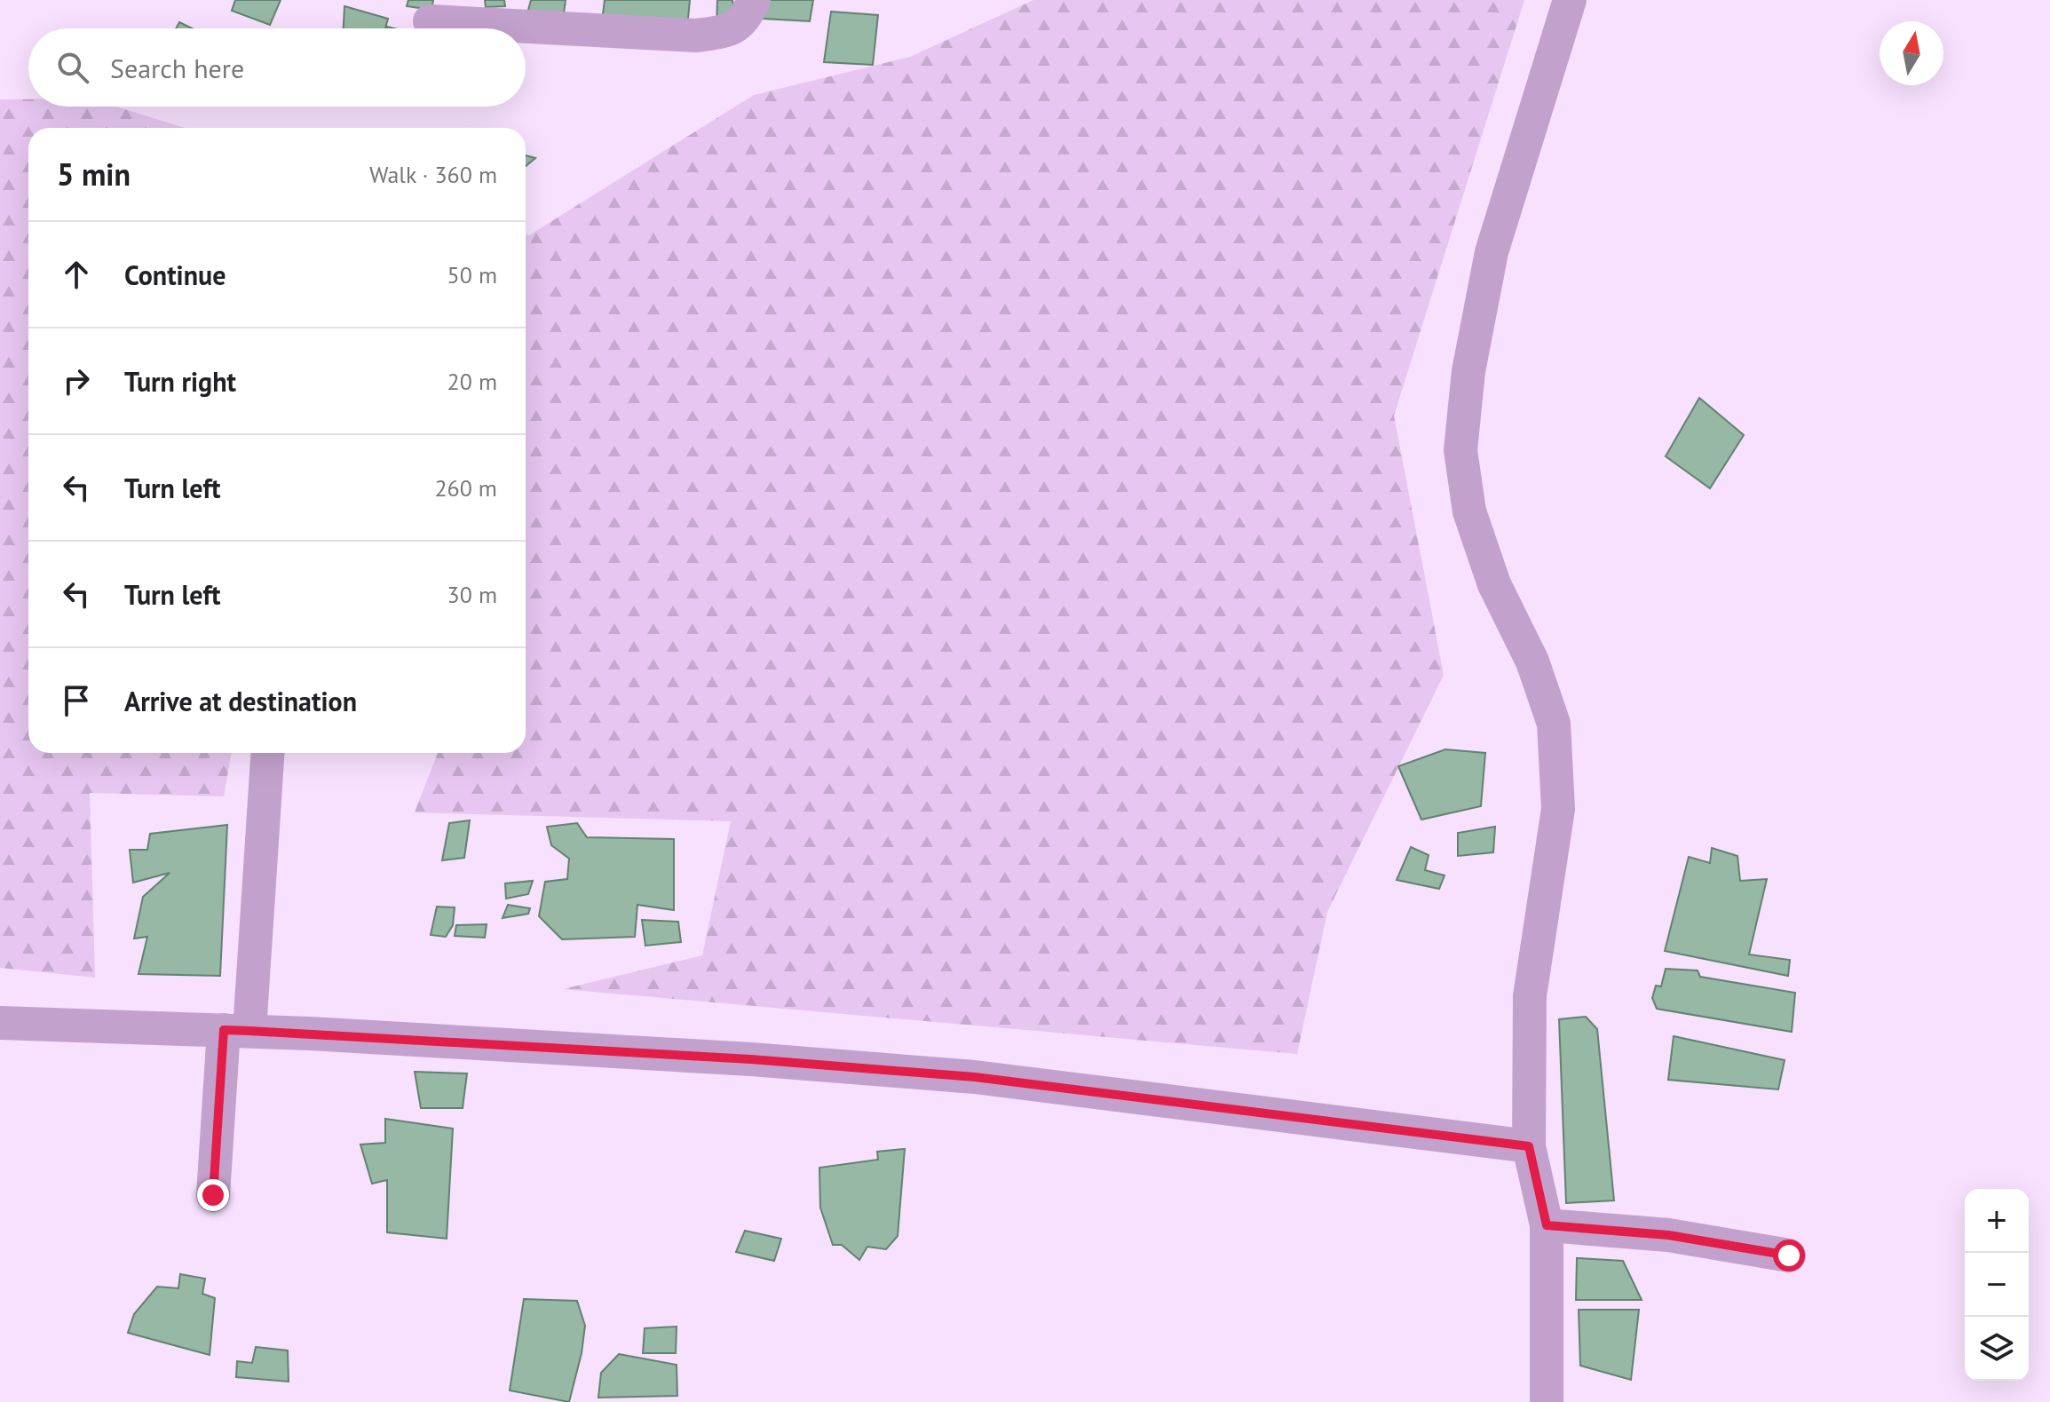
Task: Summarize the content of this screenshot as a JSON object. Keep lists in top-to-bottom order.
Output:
{
  "north": "top",
  "page": {
    "search": "Search here",
    "heading": ["5 min", "Walk · 360 m"],
    "list": [
      ["Continue", "50 m"],
      ["Turn right", "20 m"],
      ["Turn left", "260 m"],
      ["Turn left", "30 m"],
      "Arrive at destination"
    ],
    "map_buttons": ["+", "−"]
  }
}
